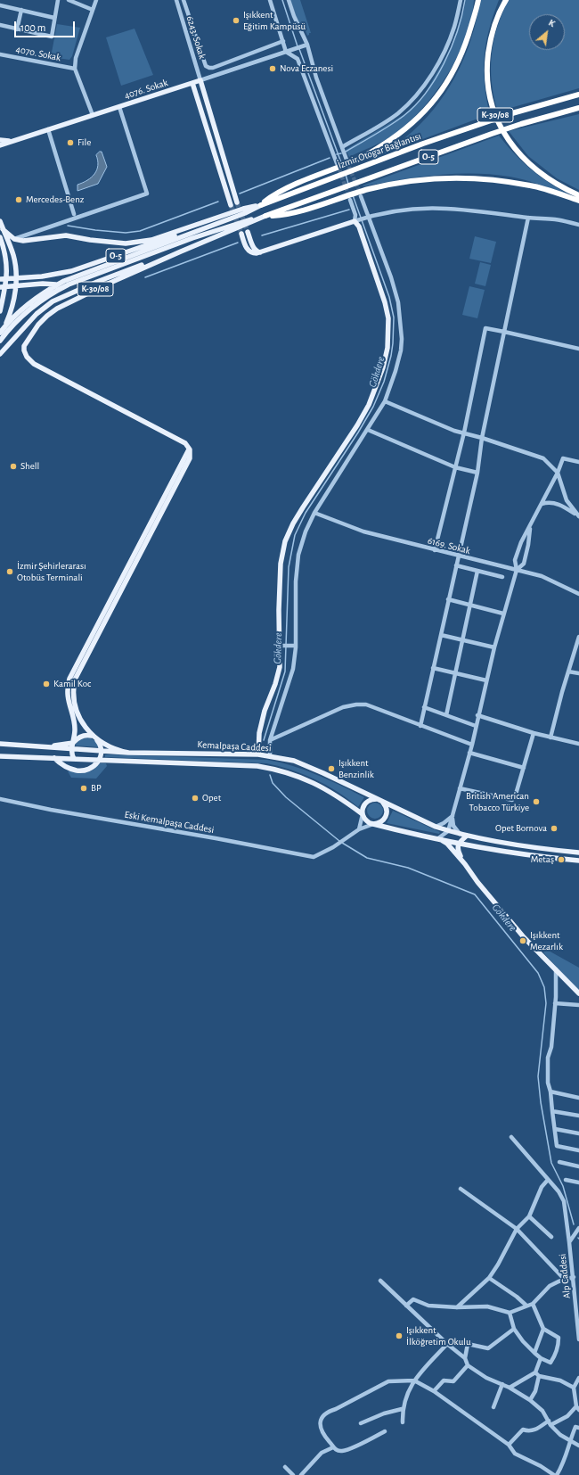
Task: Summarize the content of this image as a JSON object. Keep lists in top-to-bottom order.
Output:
{
  "streets": {
    "highway": ["K-30/08", "İzmir Otogar Bağlantısı", "O-5"],
    "main road": ["4076. Sokak", "Kemalpaşa Caddesi"],
    "street": [
      "6243. Sokak",
      "4070. Sokak",
      "6169. Sokak",
      "Eski Kemalpaşa Caddesi",
      "Alp Caddesi"
    ]
  },
  "crossings": [
    ["6243. Sokak", "4076. Sokak"],
    ["K-30/08", "O-5"],
    ["Kemalpaşa Caddesi", "Eski Kemalpaşa Caddesi"]
  ],
  "water": ["Gökdere"],
  "places": [
    "Işıkkent Eğitim Kampüsü",
    "Nova Eczanesi",
    "File",
    "Mercedes-Benz",
    "Shell",
    "İzmir Şehirlerarası Otobüs Terminali",
    "Kamil Koc",
    "Işıkkent Benzinlik",
    "BP",
    "Opet",
    "British American Tobacco Türkiye",
    "Opet Bornova",
    "Metaş",
    "Işıkkent Mezarlık",
    "Işıkkent İlköğretim Okulu"
  ],
  "scale_bar": "100 m",
  "north": "top right"
}
